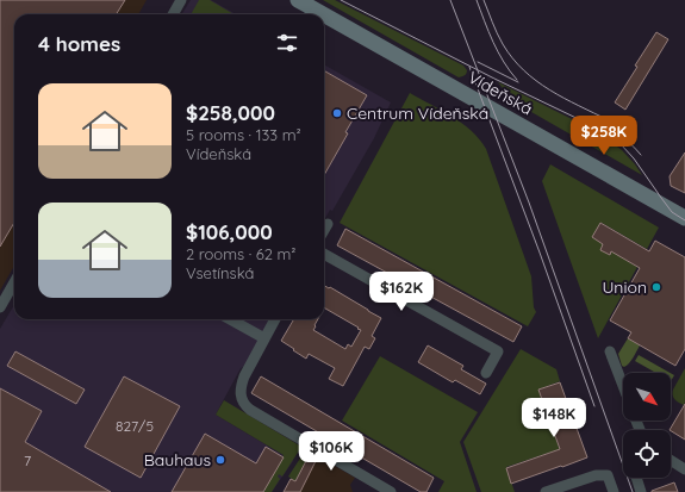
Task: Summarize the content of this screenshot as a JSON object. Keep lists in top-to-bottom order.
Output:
{
  "streets": {
    "main road": ["Vídeňská"]
  },
  "places": ["Centrum Vídeňská", "Union", "Bauhaus"],
  "house_numbers": ["827/5", "7"],
  "north": "bottom right",
  "page": {
    "heading": "4 homes",
    "list": [
      {
        "name": "$258,000",
        "note": "5 rooms · 133 m² · Vídeňská"
      },
      {
        "name": "$106,000",
        "note": "2 rooms · 62 m² · Vsetínská"
      }
    ],
    "price": [
      "$258K",
      "$162K",
      "$148K",
      "$106K"
    ]
  }
}
